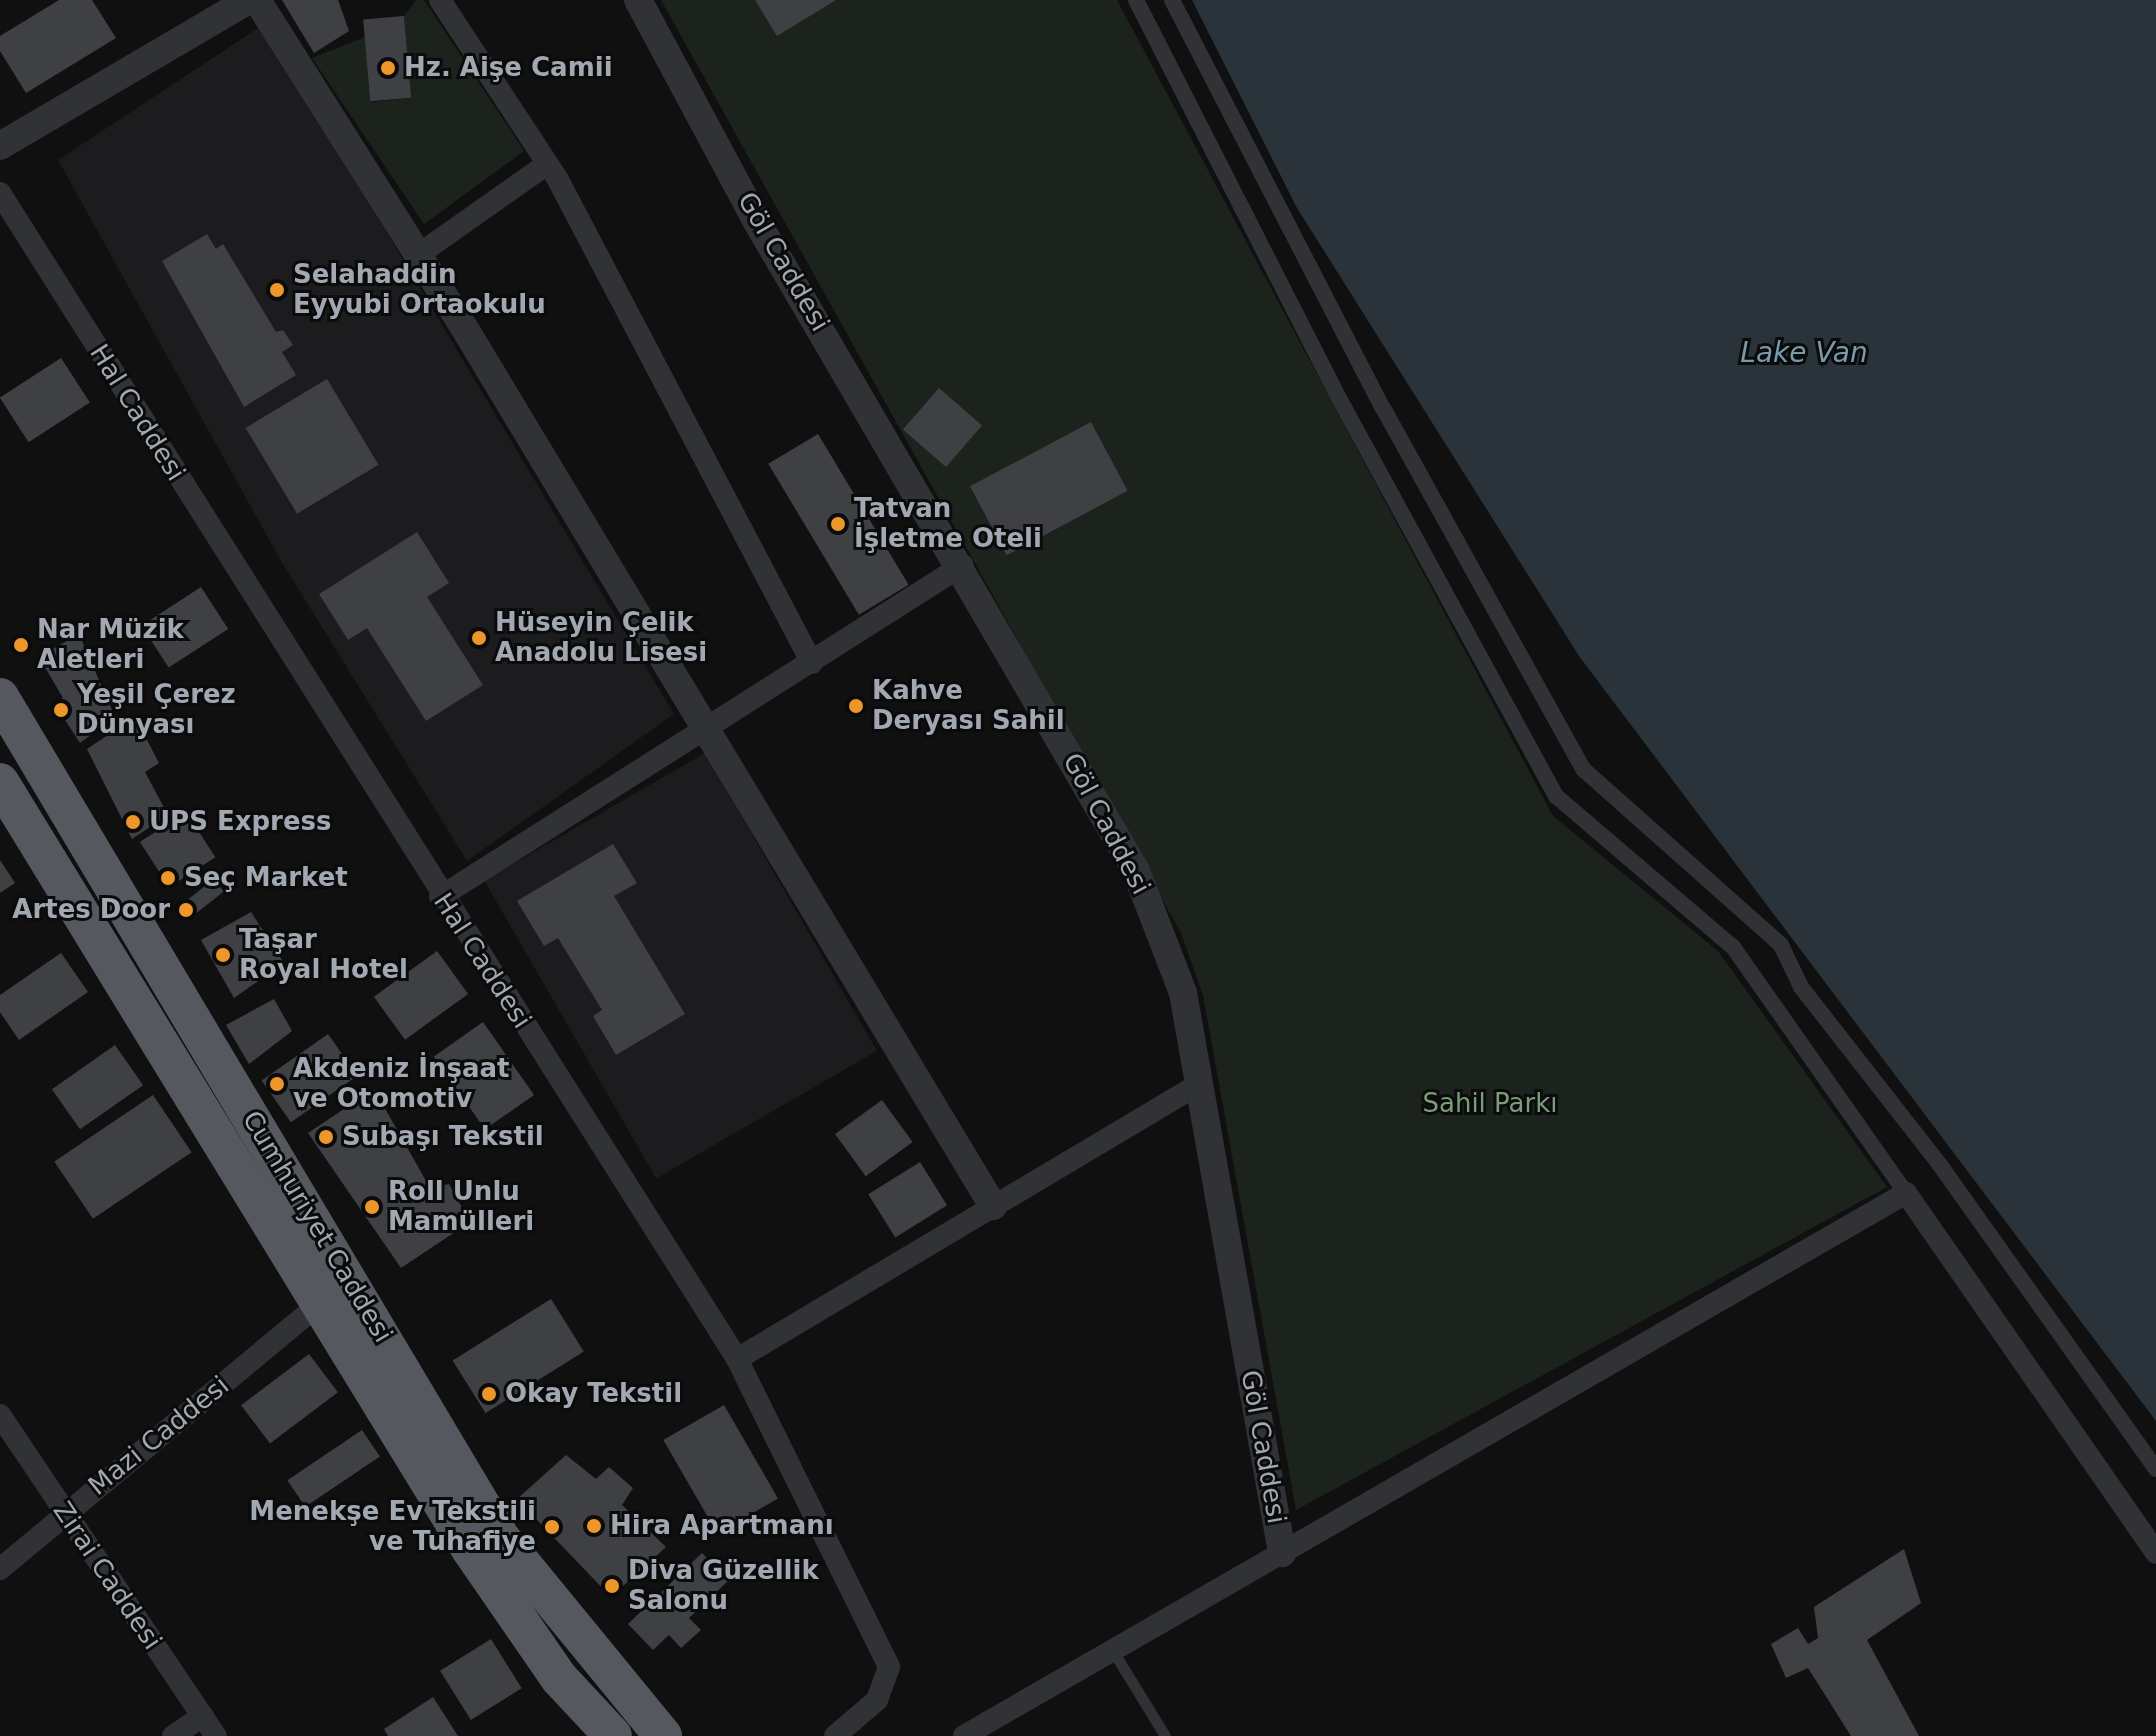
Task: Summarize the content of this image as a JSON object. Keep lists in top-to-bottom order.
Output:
{
  "streets": {
    "highway": ["Cumhuriyet Caddesi"],
    "street": [
      "Göl Caddesi",
      "Hal Caddesi",
      "Mazi Caddesi",
      "Zirai Caddesi"
    ]
  },
  "crossings": [
    ["Cumhuriyet Caddesi", "Mazi Caddesi"],
    ["Mazi Caddesi", "Zirai Caddesi"]
  ],
  "water": ["Lake Van"],
  "parks": ["Sahil Parkı"],
  "places": [
    "Hz. Aişe Camii",
    "Selahaddin Eyyubi Ortaokulu",
    "Tatvan İşletme Oteli",
    "Hüseyin Çelik Anadolu Lisesi",
    "Nar Müzik Aletleri",
    "Kahve Deryası Sahil",
    "Yeşil Çerez Dünyası",
    "UPS Express",
    "Seç Market",
    "Artes Door",
    "Taşar Royal Hotel",
    "Akdeniz İnşaat ve Otomotiv",
    "Subaşı Tekstil",
    "Roll Unlu Mamülleri",
    "Okay Tekstil",
    "Hira Apartmanı",
    "Menekşe Ev Tekstili ve Tuhafiye",
    "Diva Güzellik Salonu"
  ]
}
